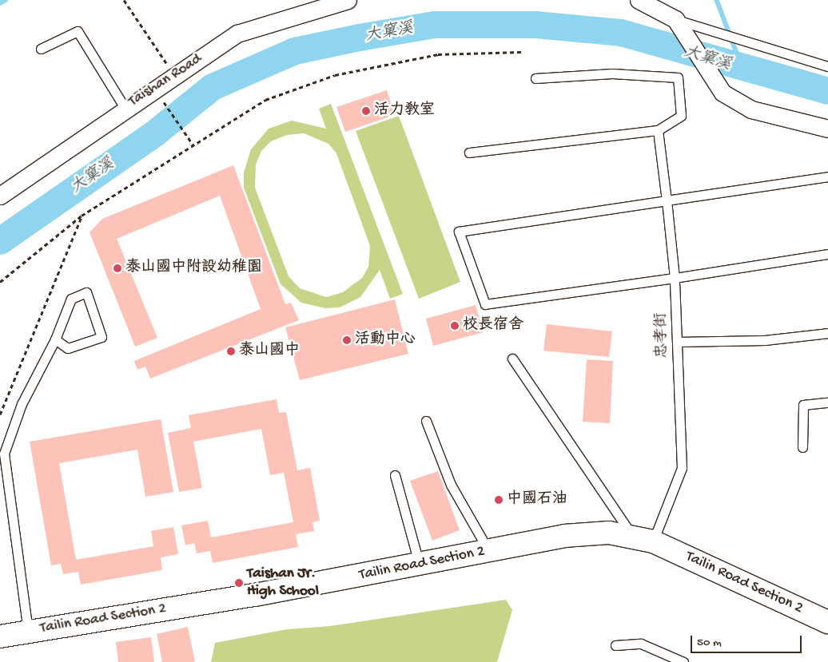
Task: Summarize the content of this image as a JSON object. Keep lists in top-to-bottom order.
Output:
{
  "streets": {
    "main road": ["Tailin Road Section 2"],
    "street": ["Taishan Road"],
    "lane": ["忠孝街"]
  },
  "crossings": [
    ["忠孝街", "Tailin Road Section 2"]
  ],
  "water": ["大窠溪"],
  "places": [
    "活力教室",
    "泰山國中附設幼稚園",
    "校長宿舍",
    "活動中心",
    "泰山國中",
    "中國石油",
    "Taishan Jr. High School"
  ],
  "scale_bar": "50 m"
}
